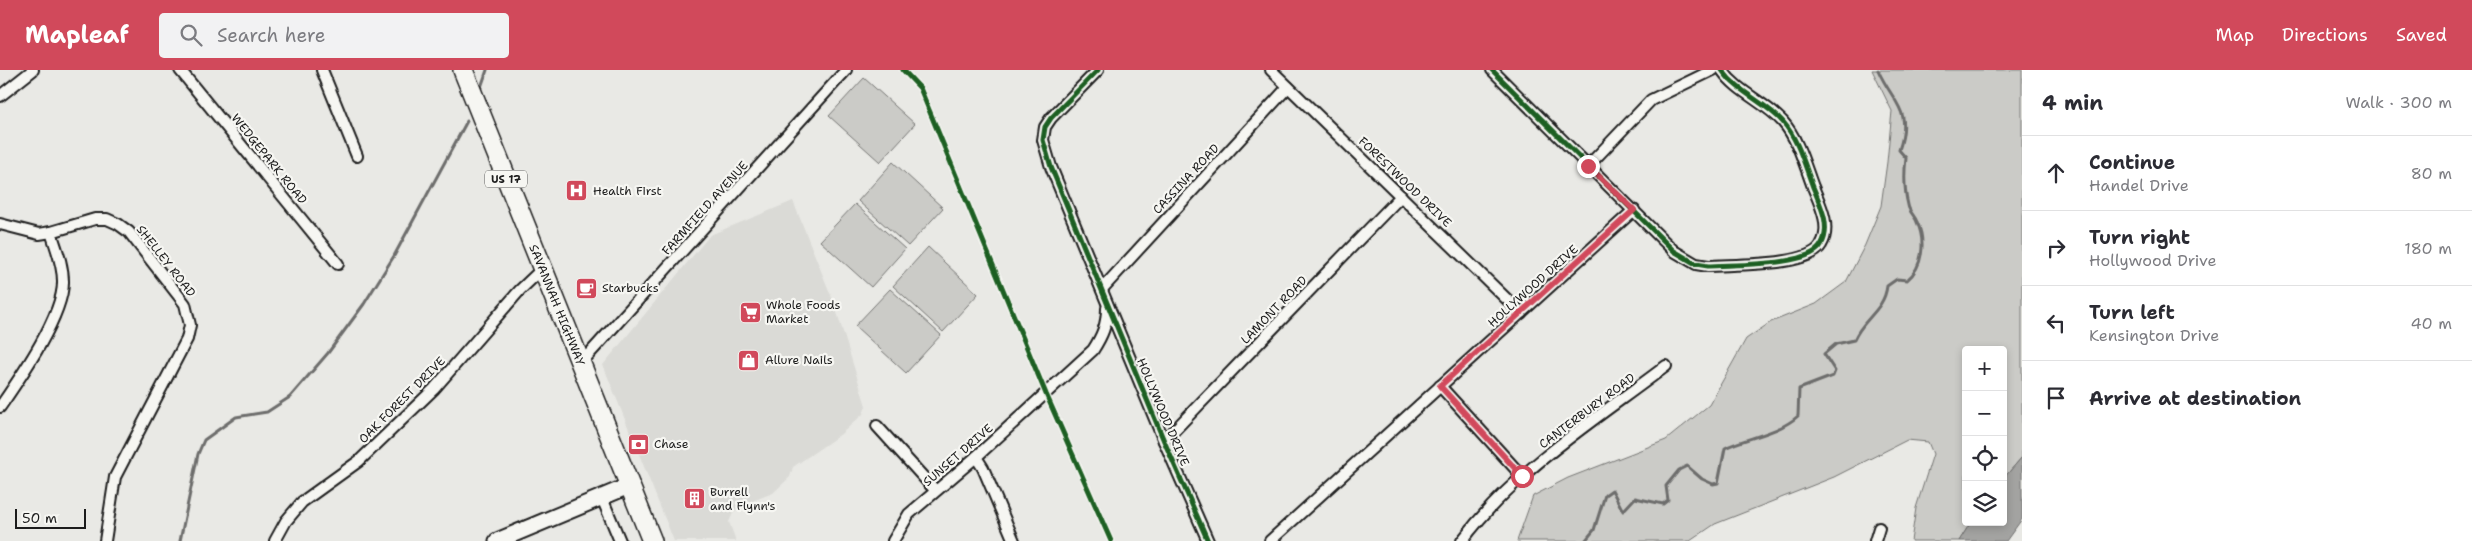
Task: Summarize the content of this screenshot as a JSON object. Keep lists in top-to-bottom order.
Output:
{
  "streets": {
    "highway": ["US 17", "SAVANNAH HIGHWAY"],
    "street": [
      "WEDGEPARK ROAD",
      "CASSINA ROAD",
      "FORESTWOOD DRIVE",
      "FARMFIELD AVENUE",
      "SHELLEY ROAD",
      "HOLLYWOOD DRIVE",
      "LAMONT ROAD",
      "OAK FOREST DRIVE",
      "CANTERBURY ROAD",
      "SUNSET DRIVE"
    ]
  },
  "crossings": [
    ["CASSINA ROAD", "FORESTWOOD DRIVE"],
    ["CASSINA ROAD", "HOLLYWOOD DRIVE"],
    ["FORESTWOOD DRIVE", "HOLLYWOOD DRIVE"],
    ["FORESTWOOD DRIVE", "LAMONT ROAD"],
    ["FARMFIELD AVENUE", "SAVANNAH HIGHWAY"],
    ["HOLLYWOOD DRIVE", "LAMONT ROAD"],
    ["HOLLYWOOD DRIVE", "SUNSET DRIVE"],
    ["SAVANNAH HIGHWAY", "OAK FOREST DRIVE"]
  ],
  "places": {
    "hospital": ["Health First"],
    "cafe": ["Starbucks"],
    "supermarket": ["Whole Foods Market"],
    "shop": ["Allure Nails"],
    "bank": ["Chase"],
    "building": ["Burrell and Flynn's"]
  },
  "scale_bar": "50 m",
  "page": {
    "header": "Mapleaf",
    "search": "Search here",
    "nav": ["Map", "Directions", "Saved"],
    "heading": ["4 min", "Walk · 300 m"],
    "list": [
      ["Continue", "Handel Drive", "80 m"],
      ["Turn right", "Hollywood Drive", "180 m"],
      ["Turn left", "Kensington Drive", "40 m"],
      "Arrive at destination"
    ],
    "map_buttons": ["+", "−"],
    "scale": "50 m"
  }
}
